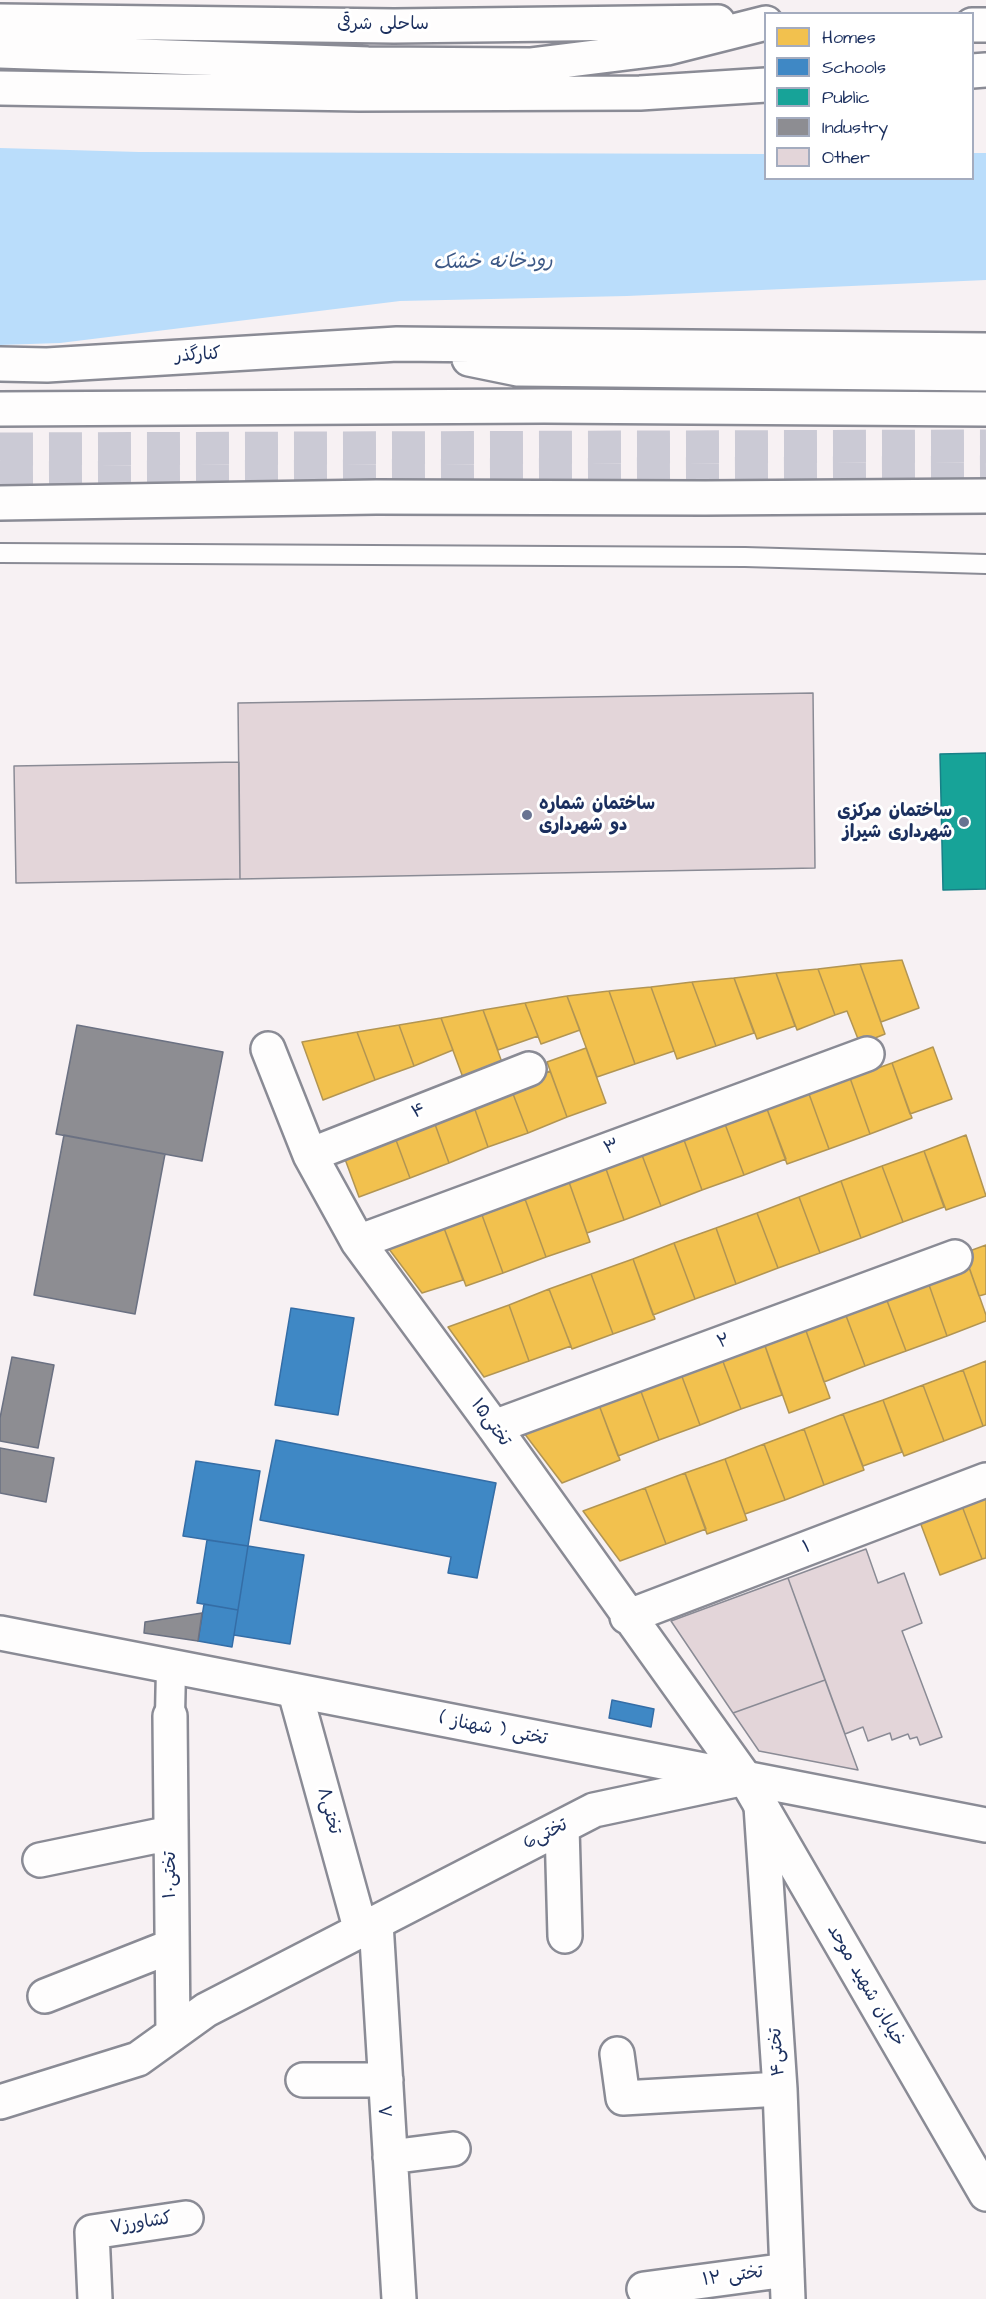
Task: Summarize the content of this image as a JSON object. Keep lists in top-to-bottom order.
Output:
{
  "streets": {
    "street": [
      "ساحلی شرقی",
      "کنارگذر",
      "۴",
      "۳",
      "۲",
      "تختی۱۵",
      "۱",
      "تختی ( شهناز )",
      "تختی۸",
      "6تختی",
      "تختی۱۰",
      "خیابان شهید موحد",
      "تختی۴",
      "۸",
      "۷کشاورز",
      "۱۲ تختی"
    ]
  },
  "crossings": [
    ["۴", "تختی۱۵"],
    ["۳", "تختی۱۵"],
    ["۲", "تختی۱۵"],
    ["تختی۱۵", "۱"],
    ["تختی۱۵", "تختی ( شهناز )"],
    ["تختی۱۵", "6تختی"],
    ["تختی۱۵", "خیابان شهید موحد"],
    ["تختی ( شهناز )", "تختی۸"],
    ["تختی ( شهناز )", "6تختی"],
    ["تختی ( شهناز )", "خیابان شهید موحد"],
    ["تختی۸", "6تختی"],
    ["تختی۸", "۸"],
    ["6تختی", "تختی۱۰"],
    ["6تختی", "خیابان شهید موحد"],
    ["6تختی", "۸"],
    ["خیابان شهید موحد", "تختی۴"],
    ["تختی۴", "۱۲ تختی"]
  ],
  "water": ["رودخانه خشک"],
  "places": ["ساختمان شماره دو شهرداری", "ساختمان مرکزی شهرداری شیراز"],
  "legend": [
    "Homes",
    "Schools",
    "Public",
    "Industry",
    "Other"
  ]
}
